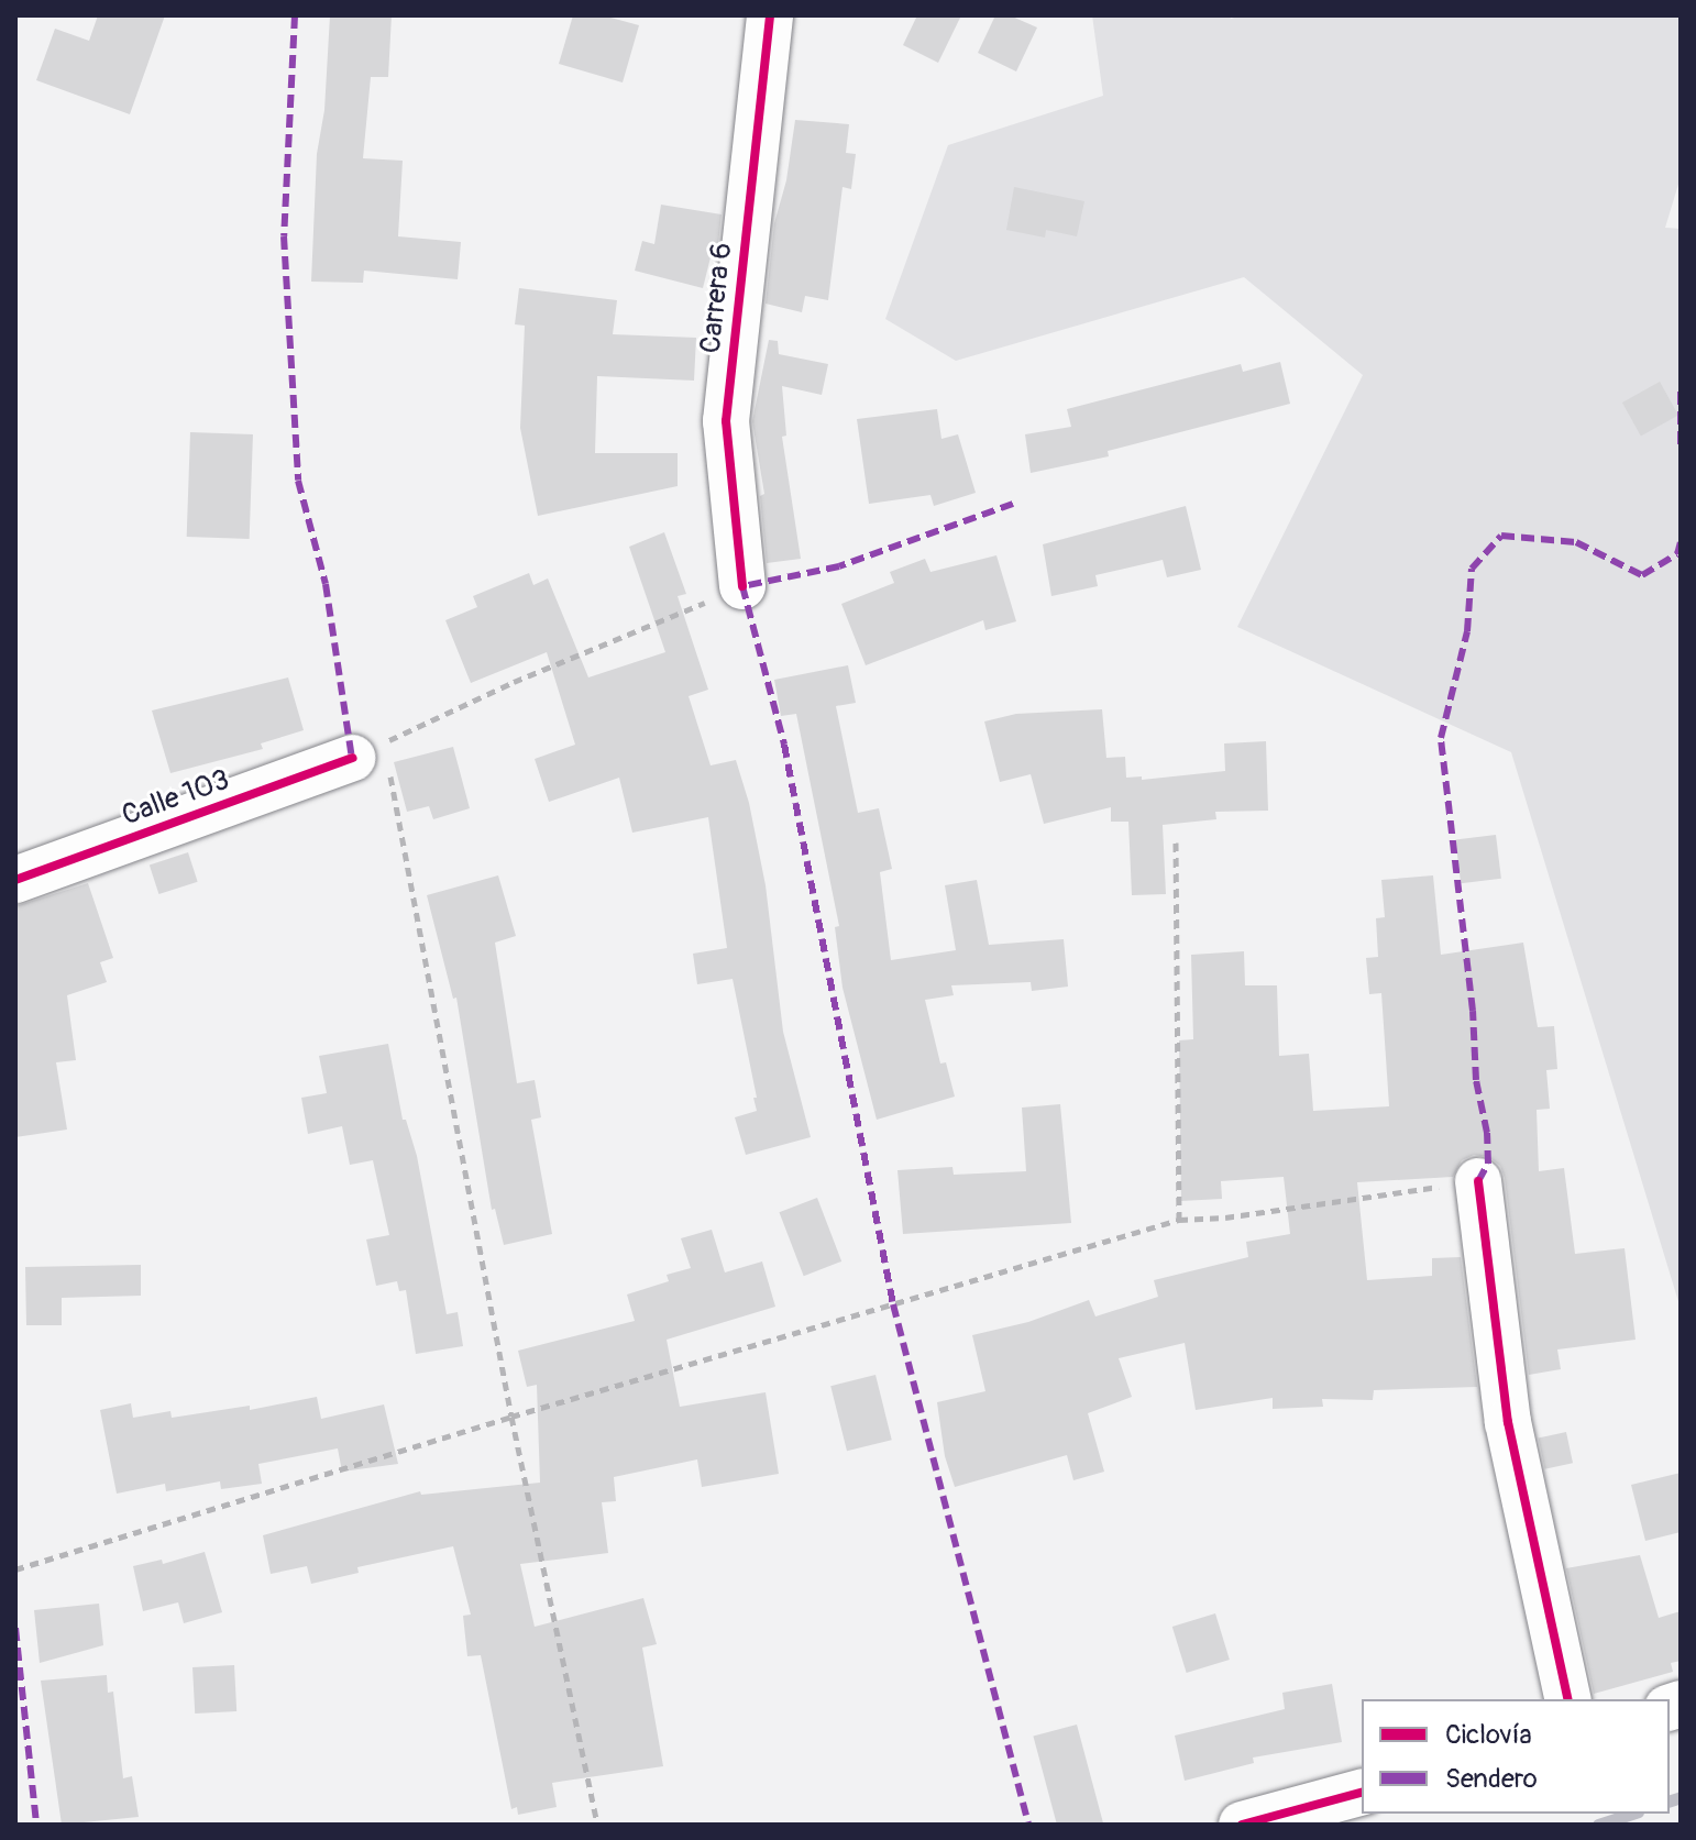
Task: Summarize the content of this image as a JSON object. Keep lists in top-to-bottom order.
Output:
{
  "streets": {
    "street": ["Carrera 6", "Calle 103"]
  },
  "legend": ["Ciclovía", "Sendero"]
}
